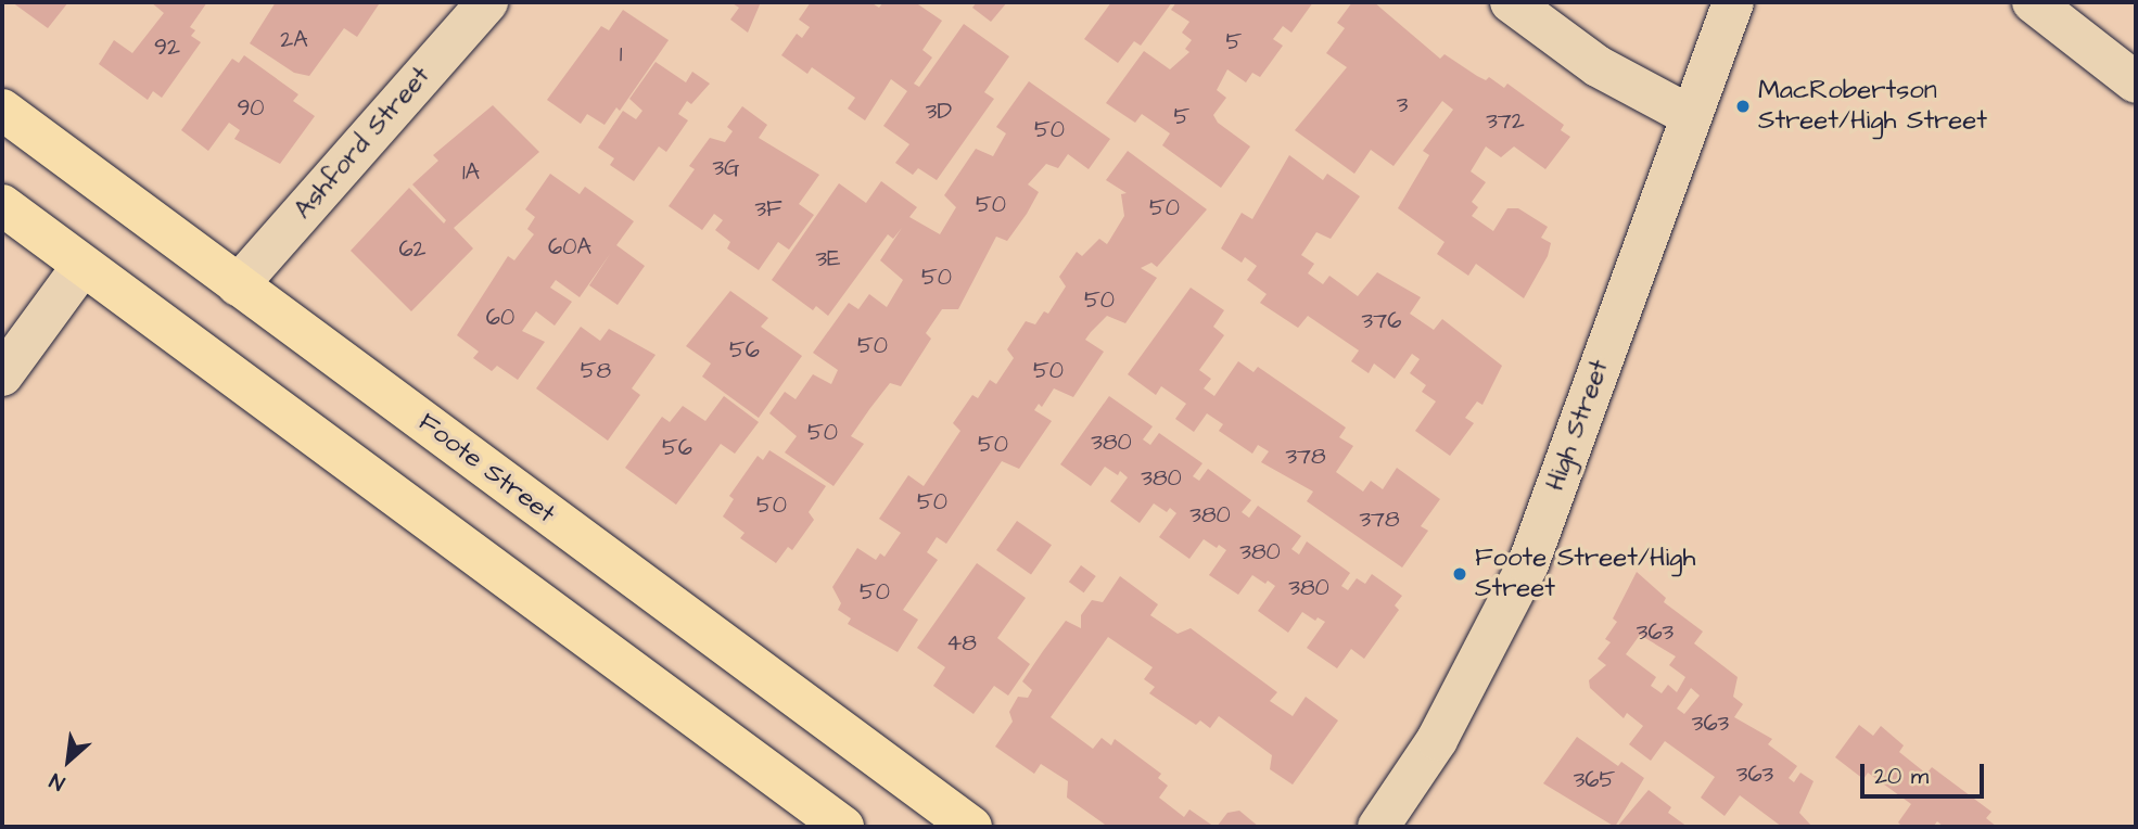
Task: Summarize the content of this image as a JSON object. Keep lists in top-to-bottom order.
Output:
{
  "streets": {
    "main road": ["Ashford Street", "High Street", "Foote Street"]
  },
  "crossings": [
    ["Ashford Street", "Foote Street"]
  ],
  "places": ["MacRobertson Street/High Street", "Foote Street/High Street"],
  "house_numbers": [
    "2A",
    "5",
    "92",
    "1",
    "3",
    "90",
    "3D",
    "5",
    "372",
    "50",
    "3G",
    "1A",
    "50",
    "50",
    "3F",
    "60A",
    "62",
    "3E",
    "50",
    "50",
    "60",
    "376",
    "50",
    "56",
    "58",
    "50",
    "50",
    "380",
    "50",
    "56",
    "378",
    "380",
    "50",
    "50",
    "380",
    "378",
    "380",
    "380",
    "50",
    "363",
    "48",
    "363",
    "363",
    "365"
  ],
  "scale_bar": "20 m",
  "north": "bottom left"
}
